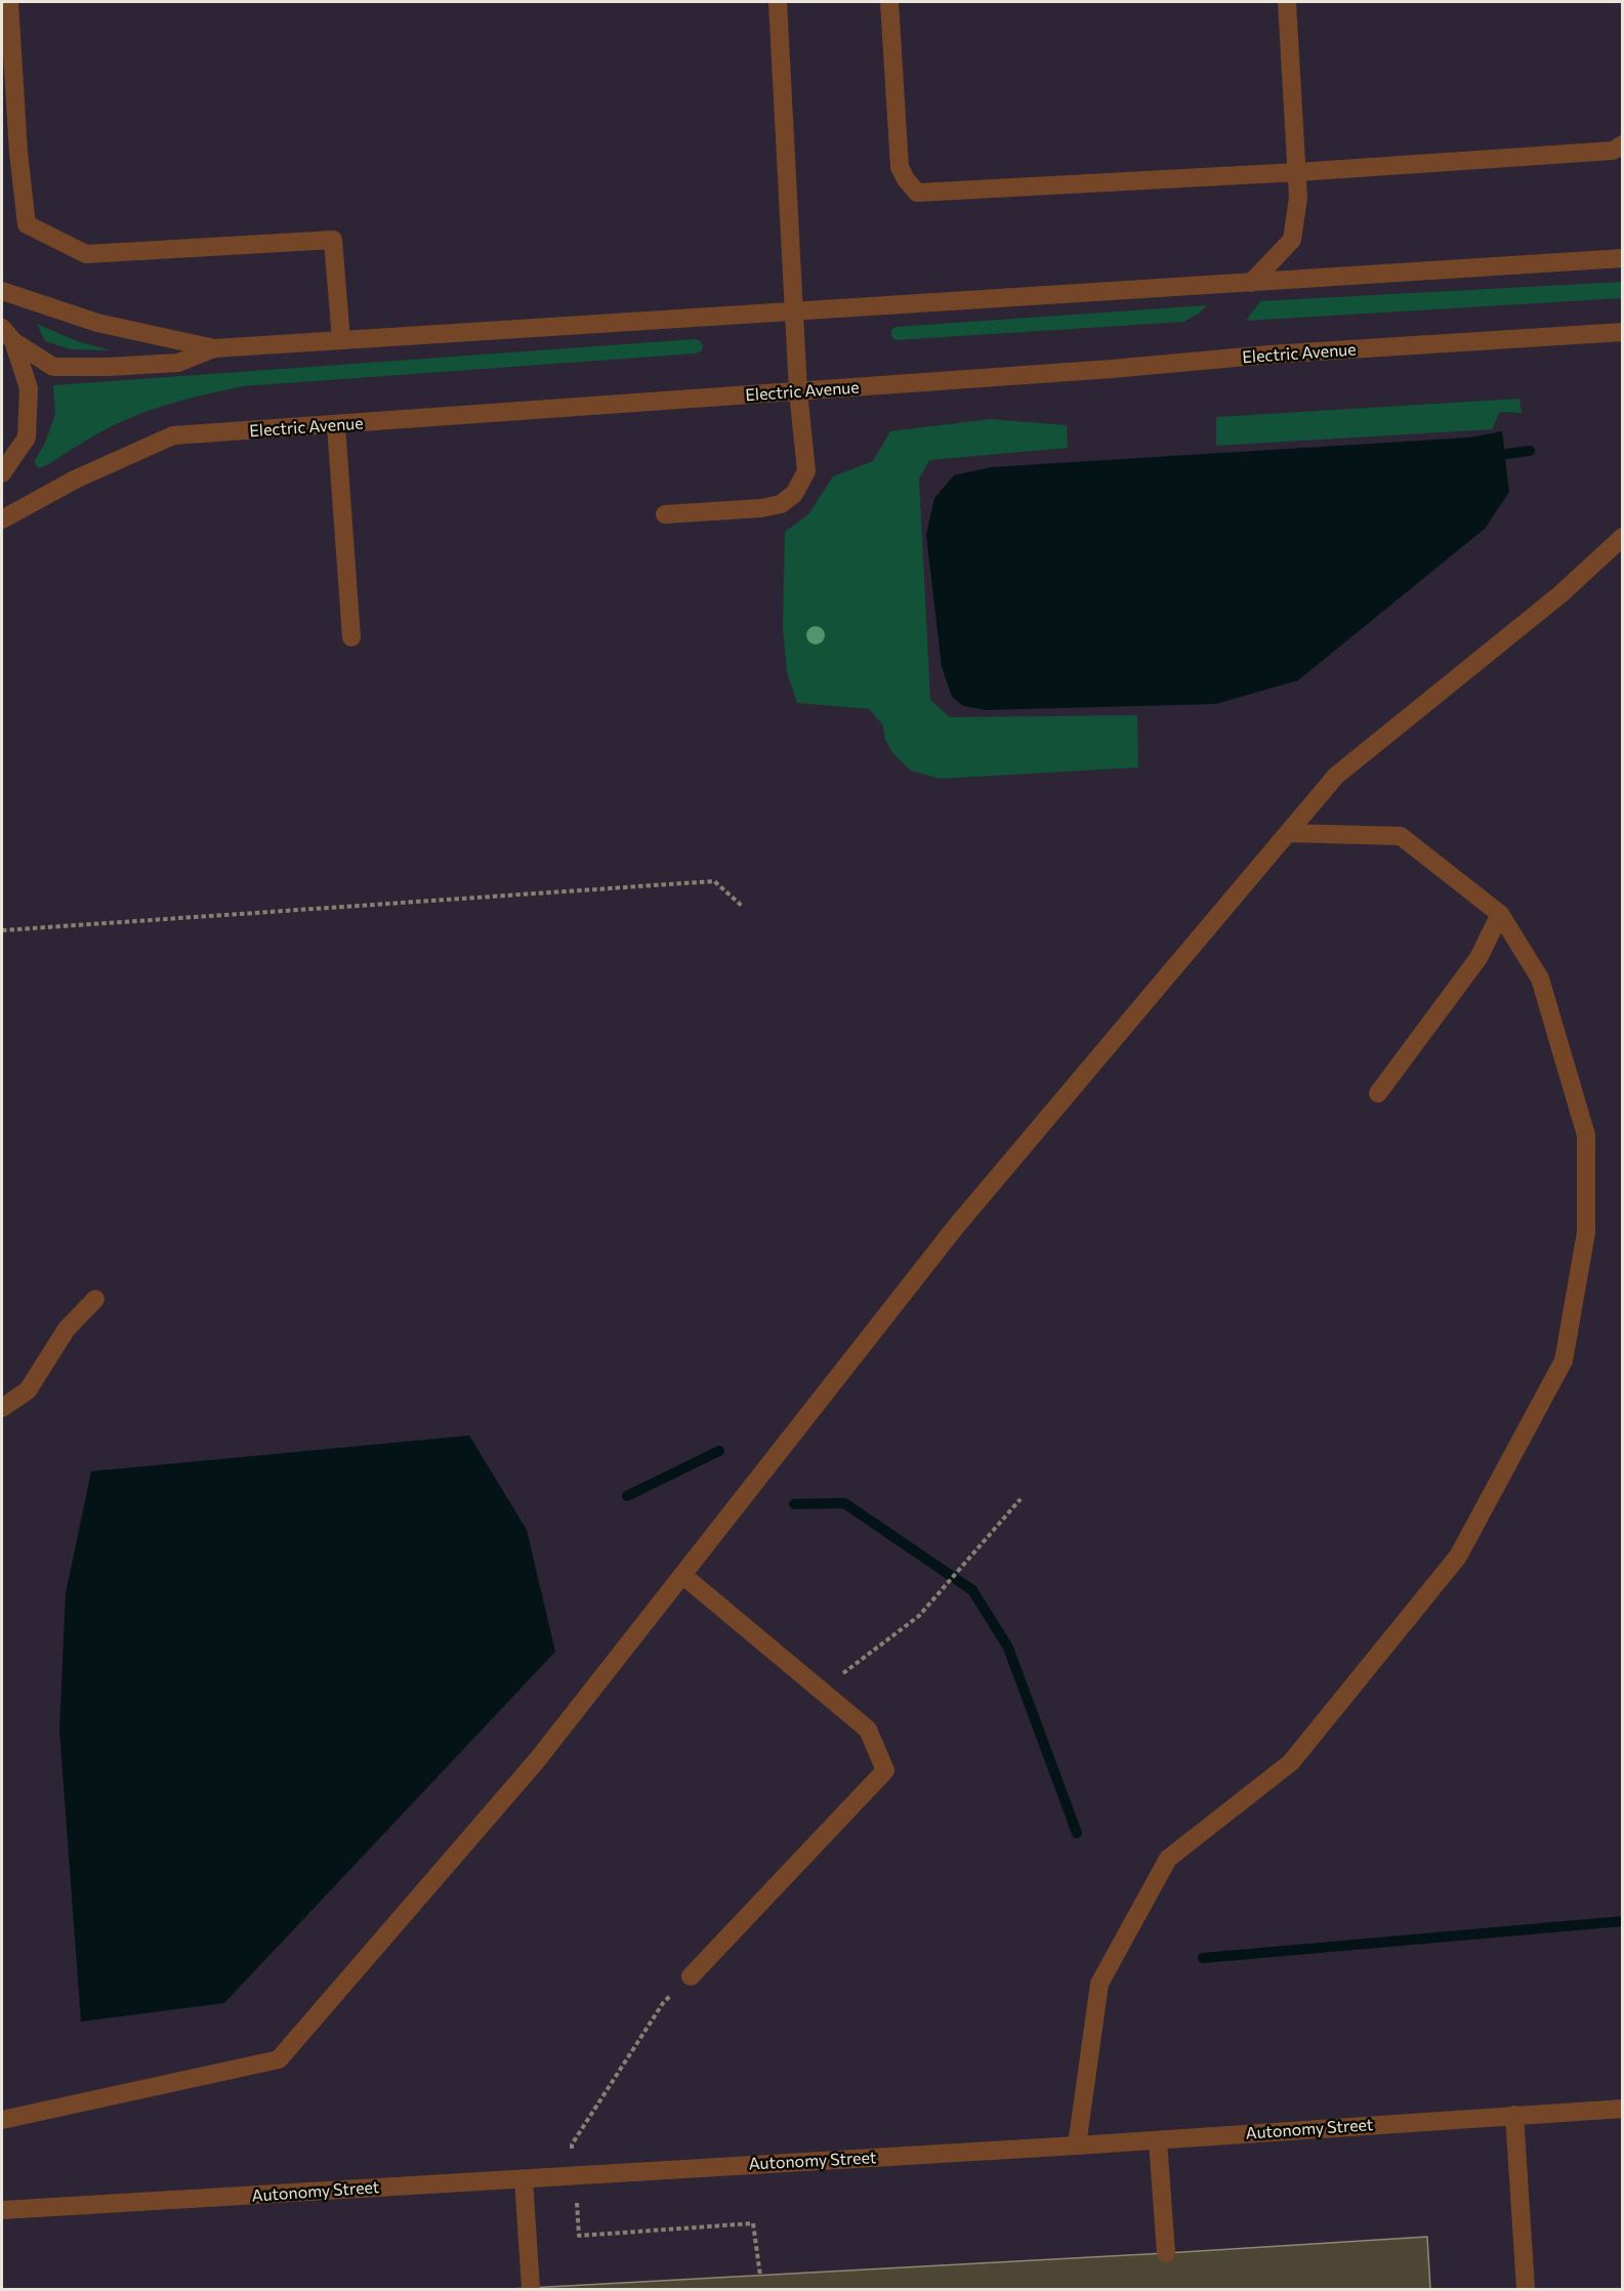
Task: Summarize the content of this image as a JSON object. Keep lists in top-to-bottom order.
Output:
{
  "streets": {
    "street": ["Electric Avenue", "Autonomy Street"]
  }
}
